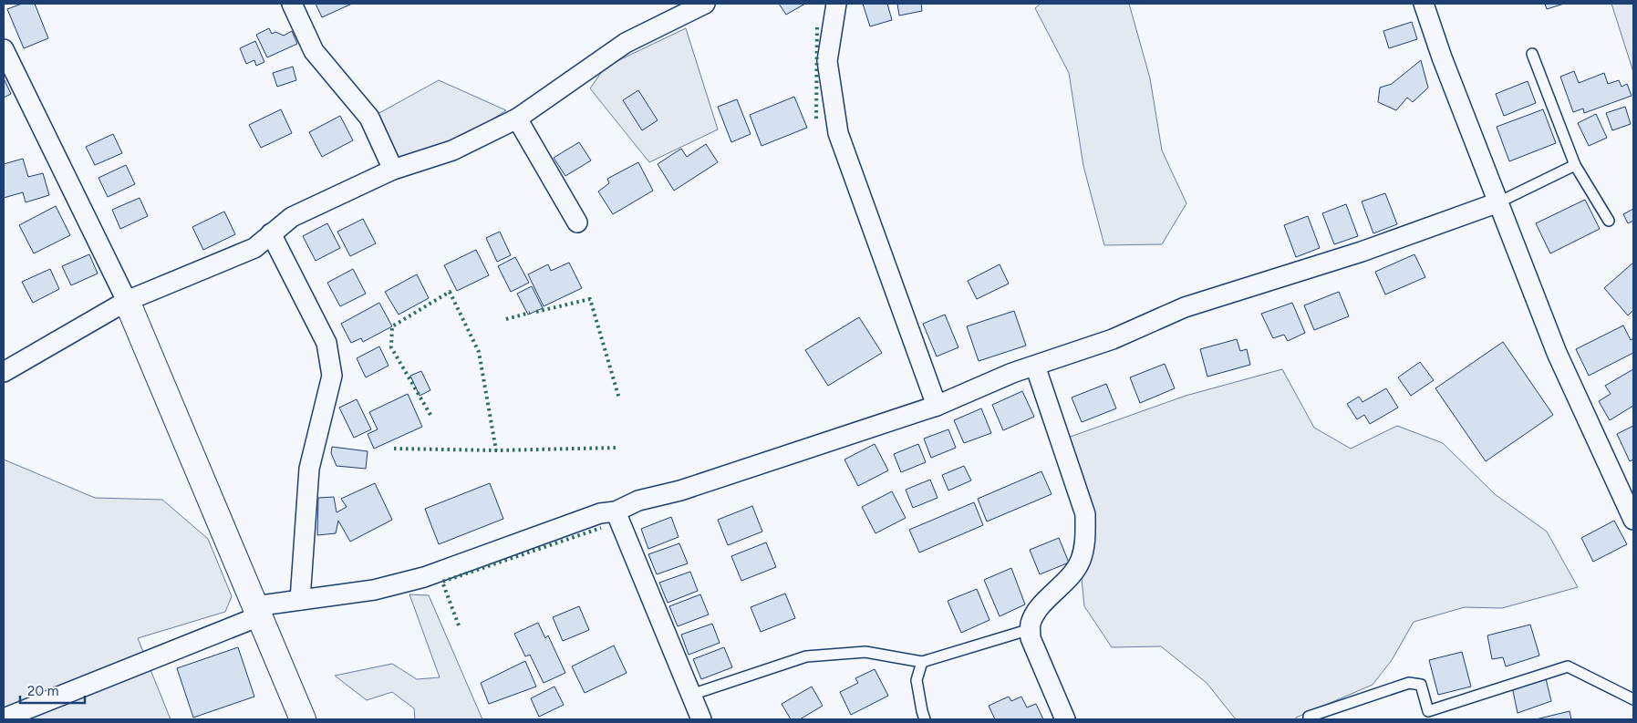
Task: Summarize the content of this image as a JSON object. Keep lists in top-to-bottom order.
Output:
{
  "scale_bar": "20 m"
}
